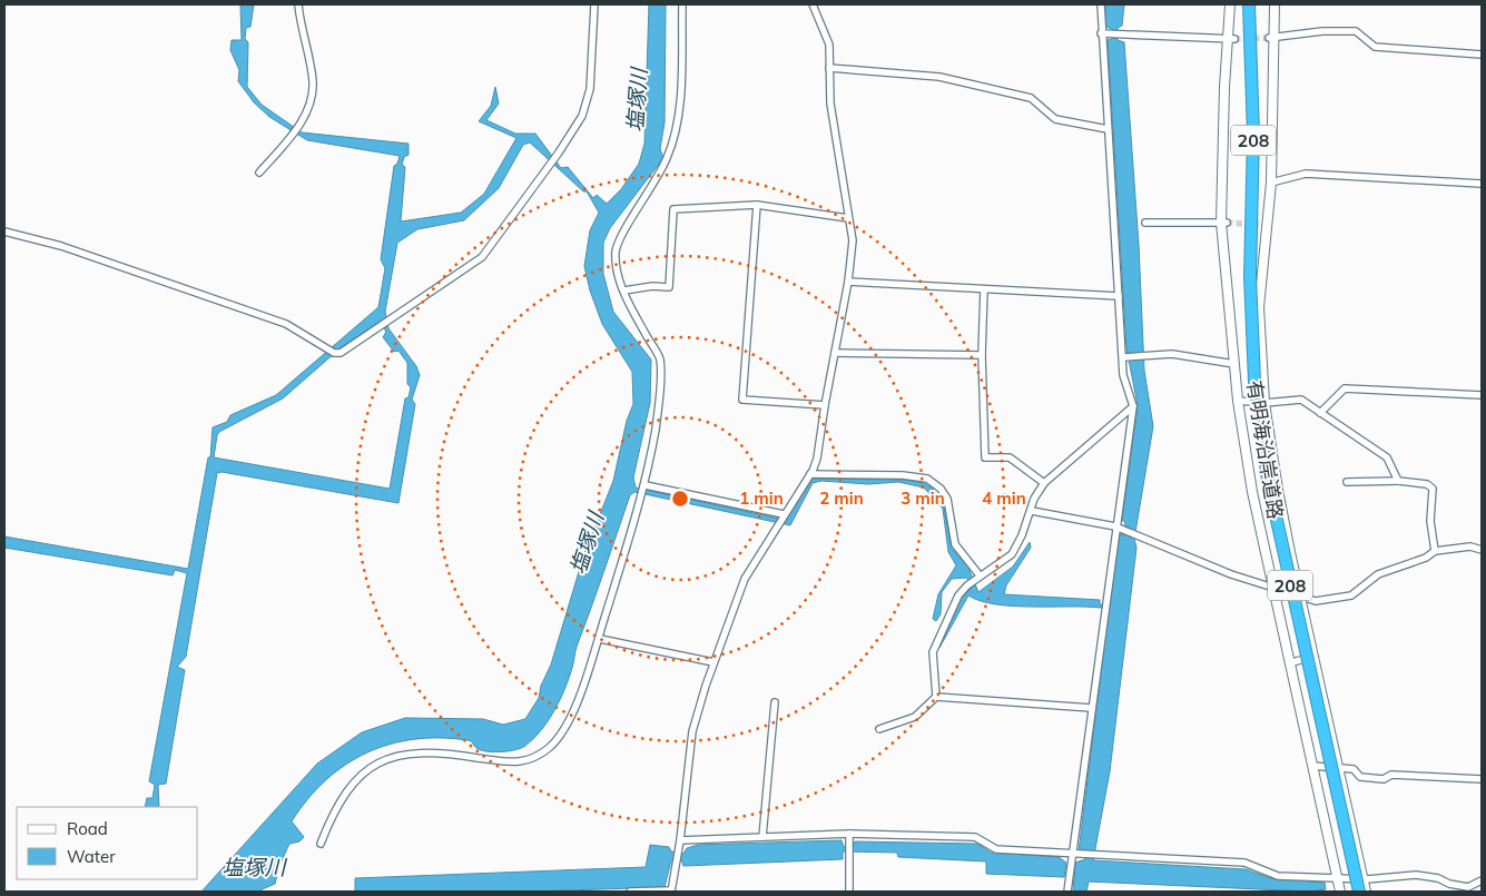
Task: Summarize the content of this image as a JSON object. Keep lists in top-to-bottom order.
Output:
{
  "streets": {
    "highway": ["208"],
    "main road": ["有明海沿岸道路"]
  },
  "water": ["塩塚川"],
  "legend": ["Road", "Water"],
  "rings": [
    "1 min",
    "2 min",
    "3 min",
    "4 min"
  ]
}
